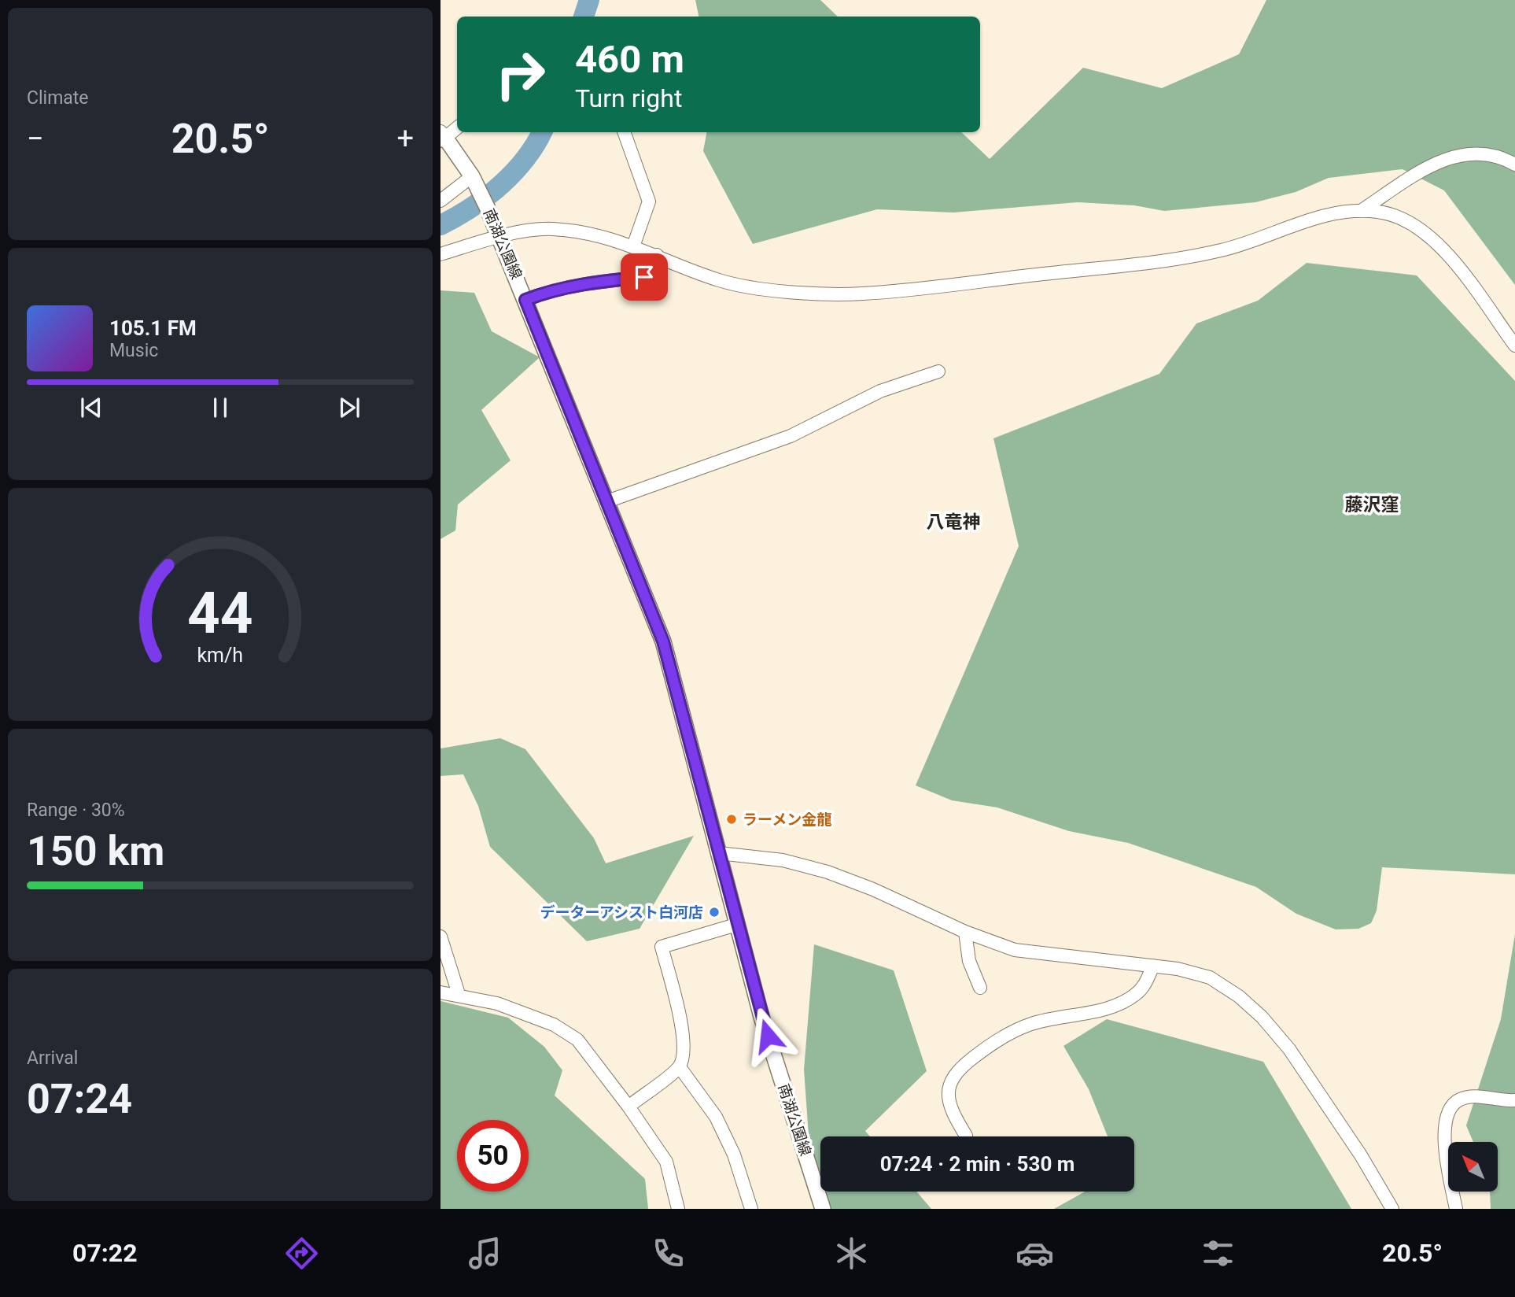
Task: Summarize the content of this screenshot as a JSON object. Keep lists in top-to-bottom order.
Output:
{
  "streets": {
    "main road": ["南湖公園線"]
  },
  "districts": ["藤沢窪", "八竜神"],
  "places": ["ラーメン金龍", "データーアシスト白河店"],
  "north": "top left",
  "page": {
    "tile": [
      "Climate",
      ["Range · 30%", "150 km"],
      ["Arrival", "07:24"]
    ],
    "turn": ["460 m", "Turn right"],
    "heat": ["−", "20.5°", "+"],
    "song": ["105.1 FM", "Music"],
    "limit": "50",
    "trip": "07:24 · 2 min · 530 m",
    "tabs": ["07:22", "20.5°"],
    "gauge": ["44", "km/h"]
  }
}
